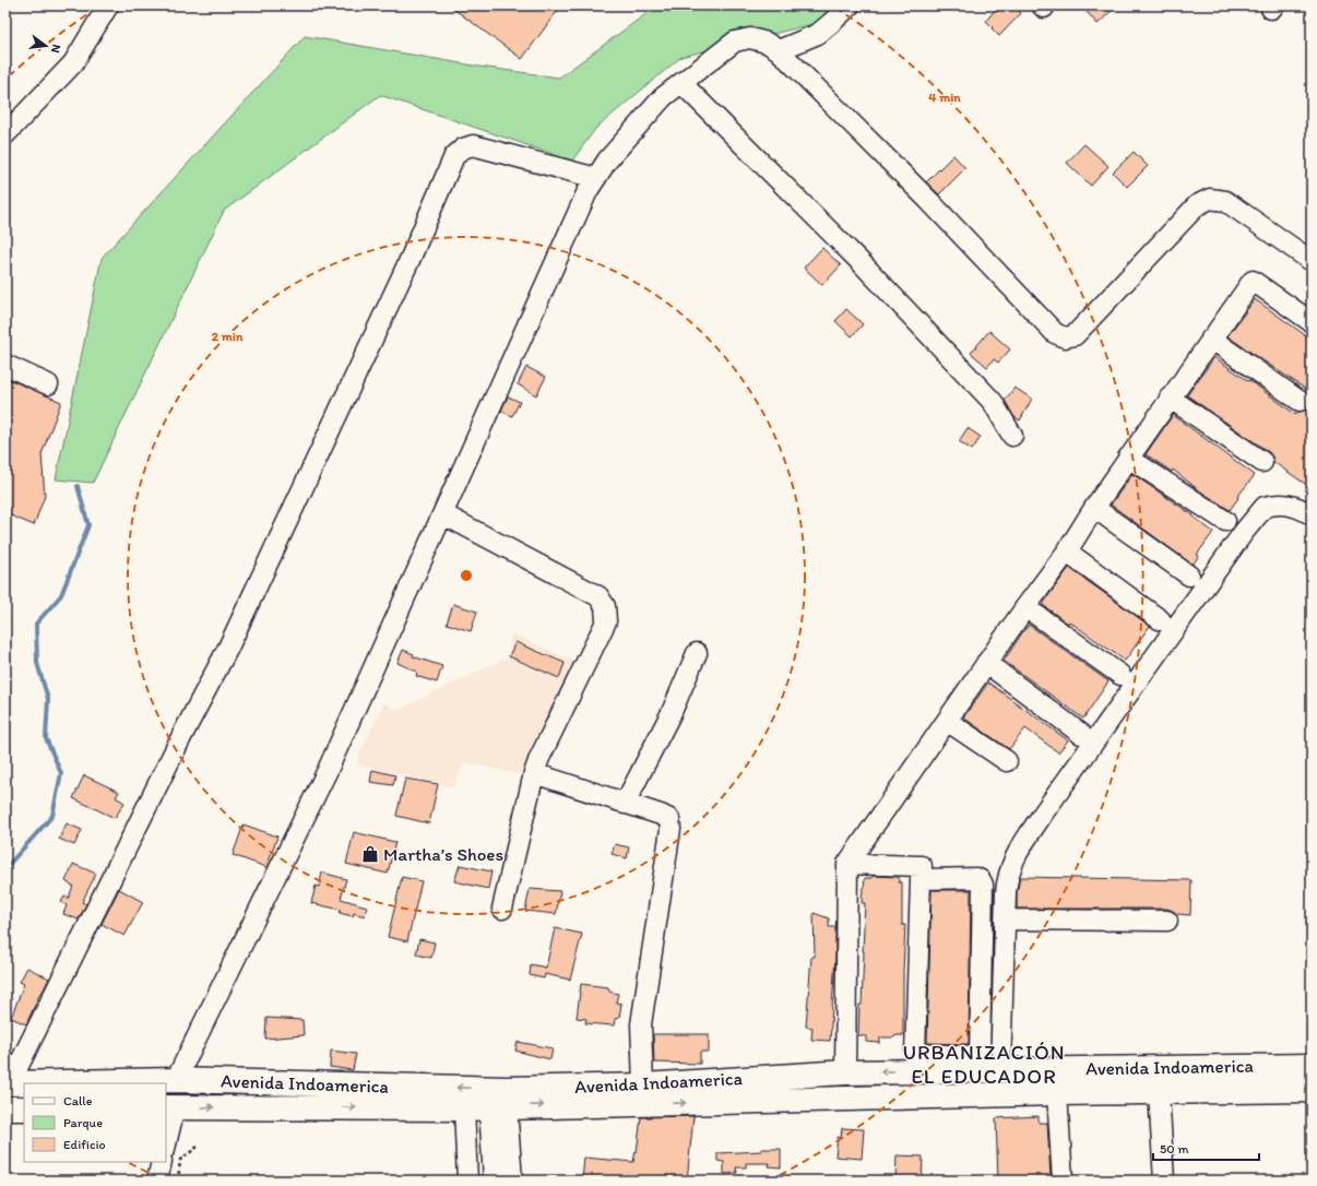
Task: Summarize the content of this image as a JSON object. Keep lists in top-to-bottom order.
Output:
{
  "streets": {
    "main road": ["Avenida Indoamerica"]
  },
  "districts": ["URBANIZACIÓN EL EDUCADOR"],
  "places": {
    "shop": ["Martha’s Shoes"]
  },
  "legend": ["Calle", "Parque", "Edificio"],
  "scale_bar": "50 m",
  "north": "right",
  "rings": ["4 min", "2 min"]
}
